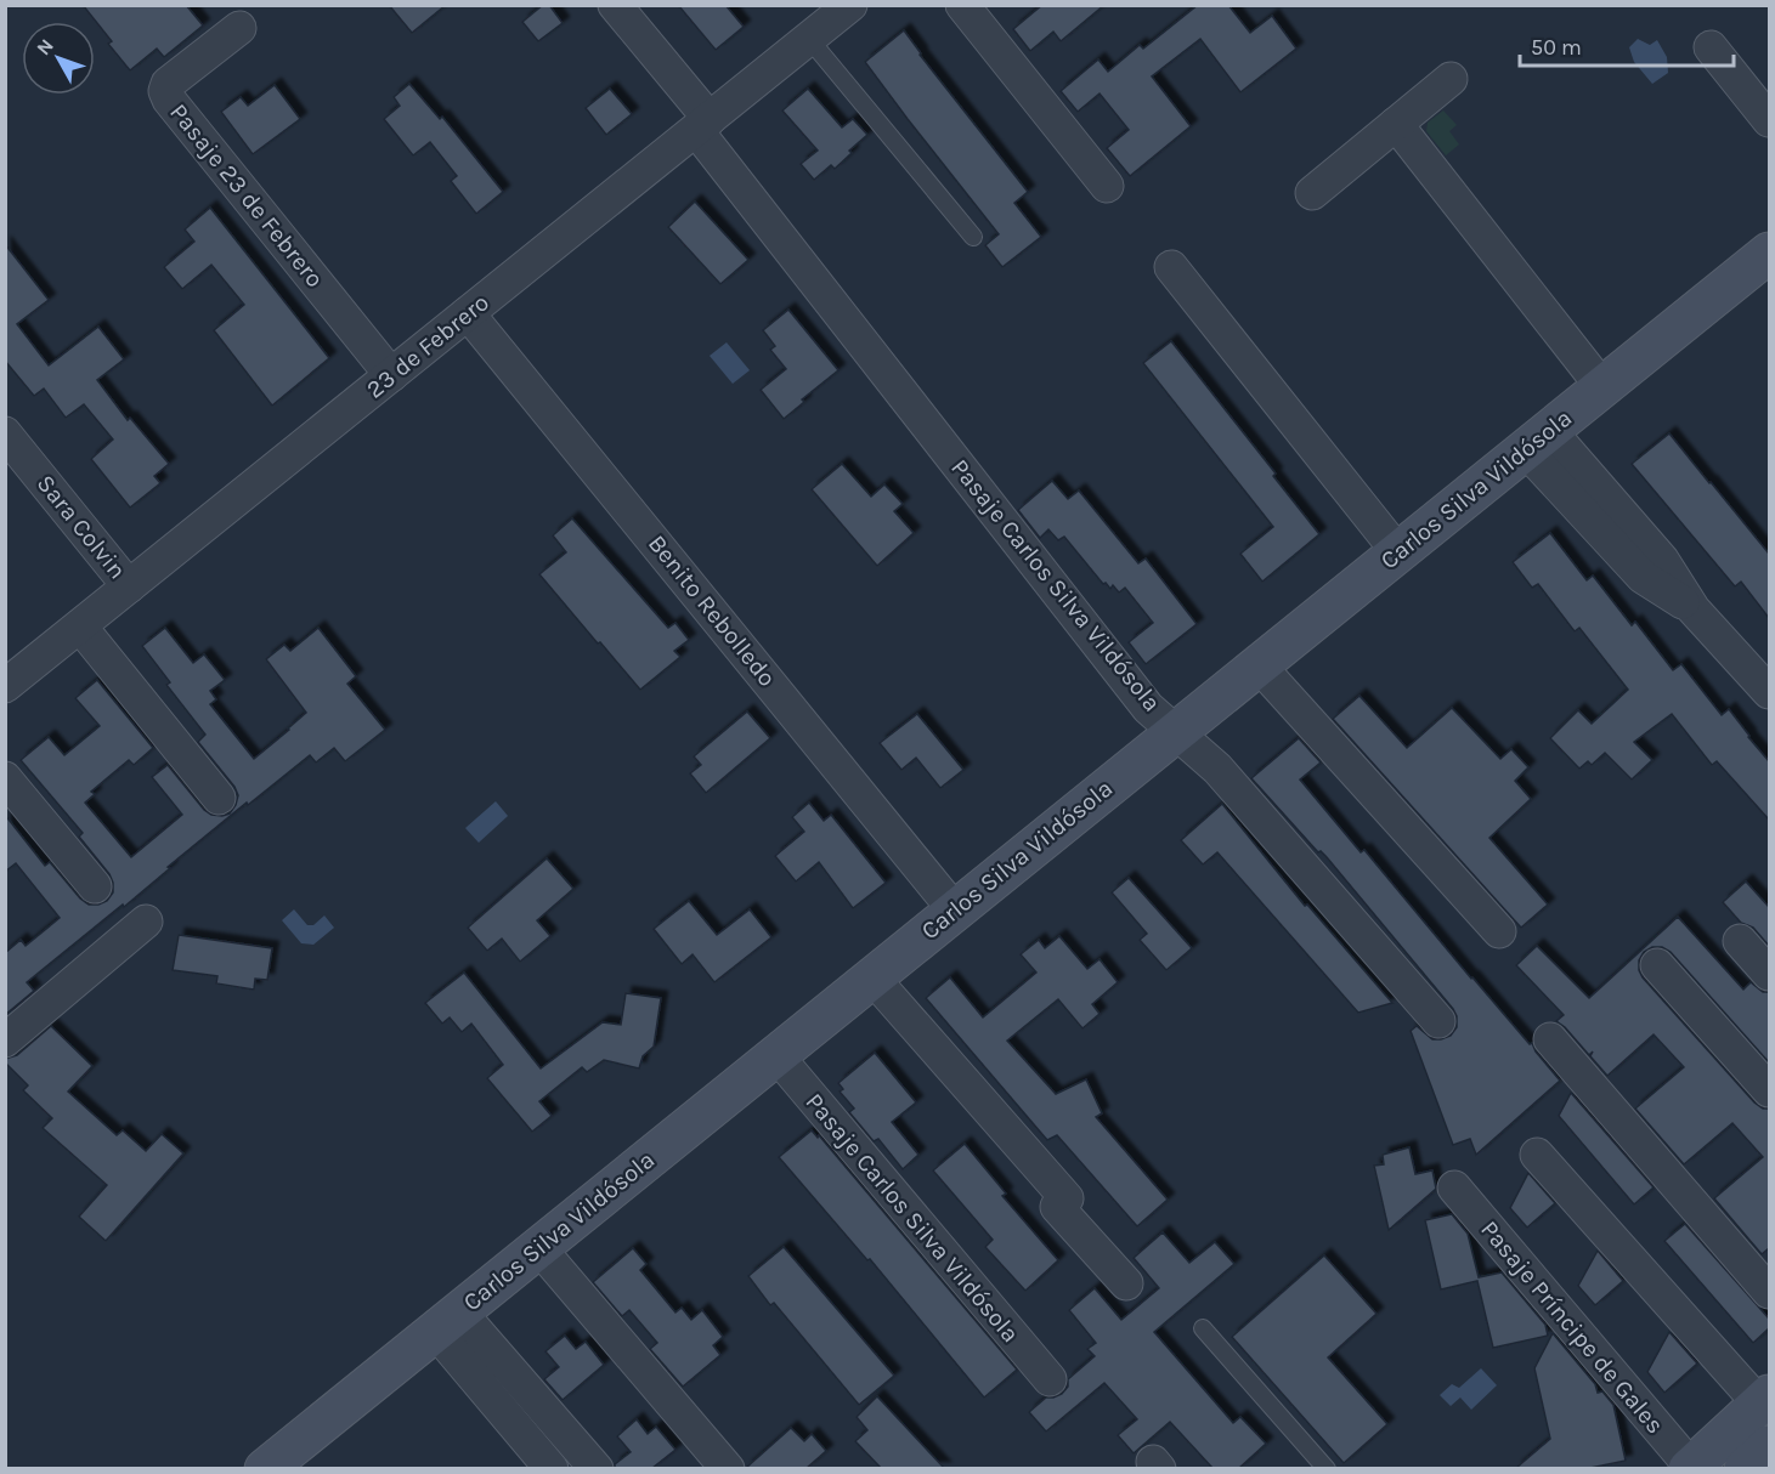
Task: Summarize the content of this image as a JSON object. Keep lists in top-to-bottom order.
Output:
{
  "streets": {
    "street": [
      "Pasaje 23 de Febrero",
      "23 de Febrero",
      "Carlos Silva Vildósola",
      "Sara Colvin",
      "Pasaje Carlos Silva Vildósola",
      "Benito Rebolledo",
      "Pasaje Príncipe de Gales"
    ]
  },
  "crossings": [
    ["Pasaje 23 de Febrero", "23 de Febrero"],
    ["23 de Febrero", "Sara Colvin"],
    ["23 de Febrero", "Pasaje Carlos Silva Vildósola"],
    ["23 de Febrero", "Benito Rebolledo"],
    ["Carlos Silva Vildósola", "Pasaje Carlos Silva Vildósola"],
    ["Carlos Silva Vildósola", "Benito Rebolledo"]
  ],
  "scale_bar": "50 m",
  "north": "top left"
}
